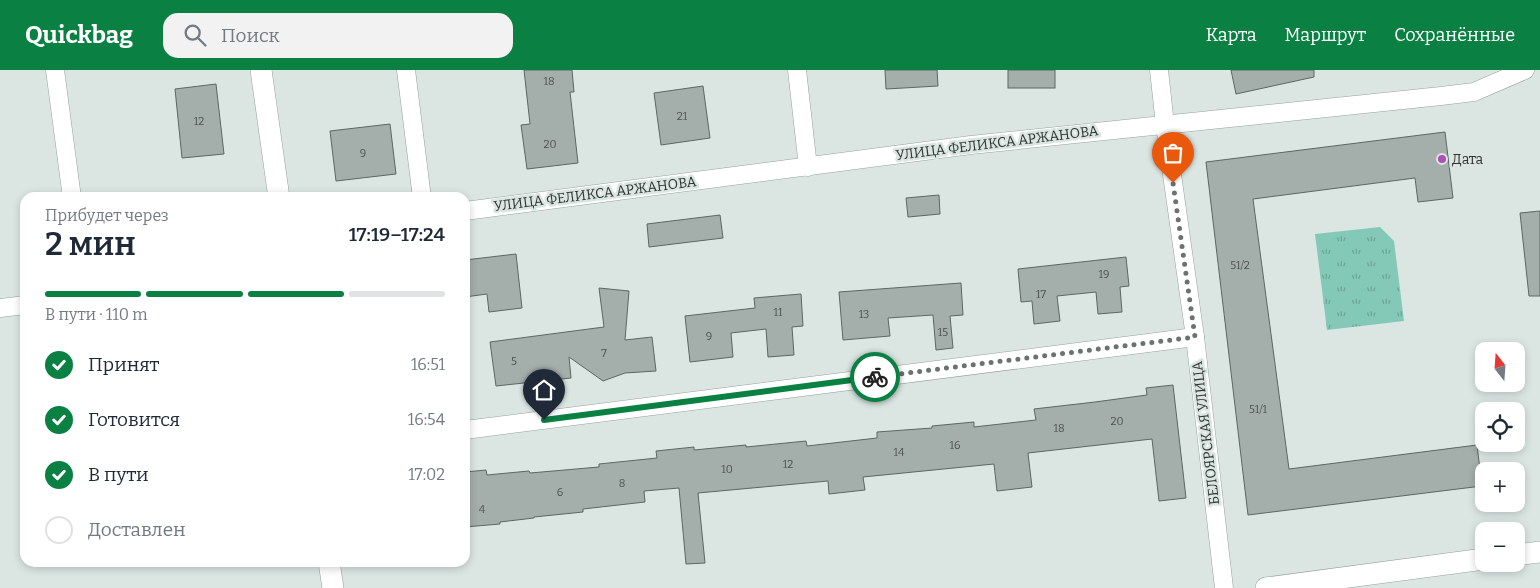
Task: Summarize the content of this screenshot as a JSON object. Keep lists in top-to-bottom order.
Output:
{
  "streets": {
    "street": ["УЛИЦА ФЕЛИКСА АРЖАНОВА", "БЕЛОЯРСКАЯ УЛИЦА"]
  },
  "crossings": [
    ["УЛИЦА ФЕЛИКСА АРЖАНОВА", "БЕЛОЯРСКАЯ УЛИЦА"]
  ],
  "places": ["Дата"],
  "house_numbers": [
    "18",
    "21",
    "12",
    "20",
    "9",
    "51/2",
    "19",
    "17",
    "11",
    "13",
    "15",
    "9",
    "7",
    "5",
    "51/1",
    "20",
    "18",
    "16",
    "14",
    "12",
    "10",
    "8",
    "6",
    "4"
  ],
  "north": "top",
  "page": {
    "header": "Quickbag",
    "search": "Поиск",
    "nav": ["Карта", "Маршрут", "Сохранённые"],
    "heading": ["2 мин", "Прибудет через", "17:19–17:24"],
    "bar": "В пути · 110 m",
    "list": [
      ["Принят", "16:51"],
      ["Готовится", "16:54"],
      ["В пути", "17:02"],
      "Доставлен"
    ],
    "map_buttons": ["+", "−"]
  }
}
